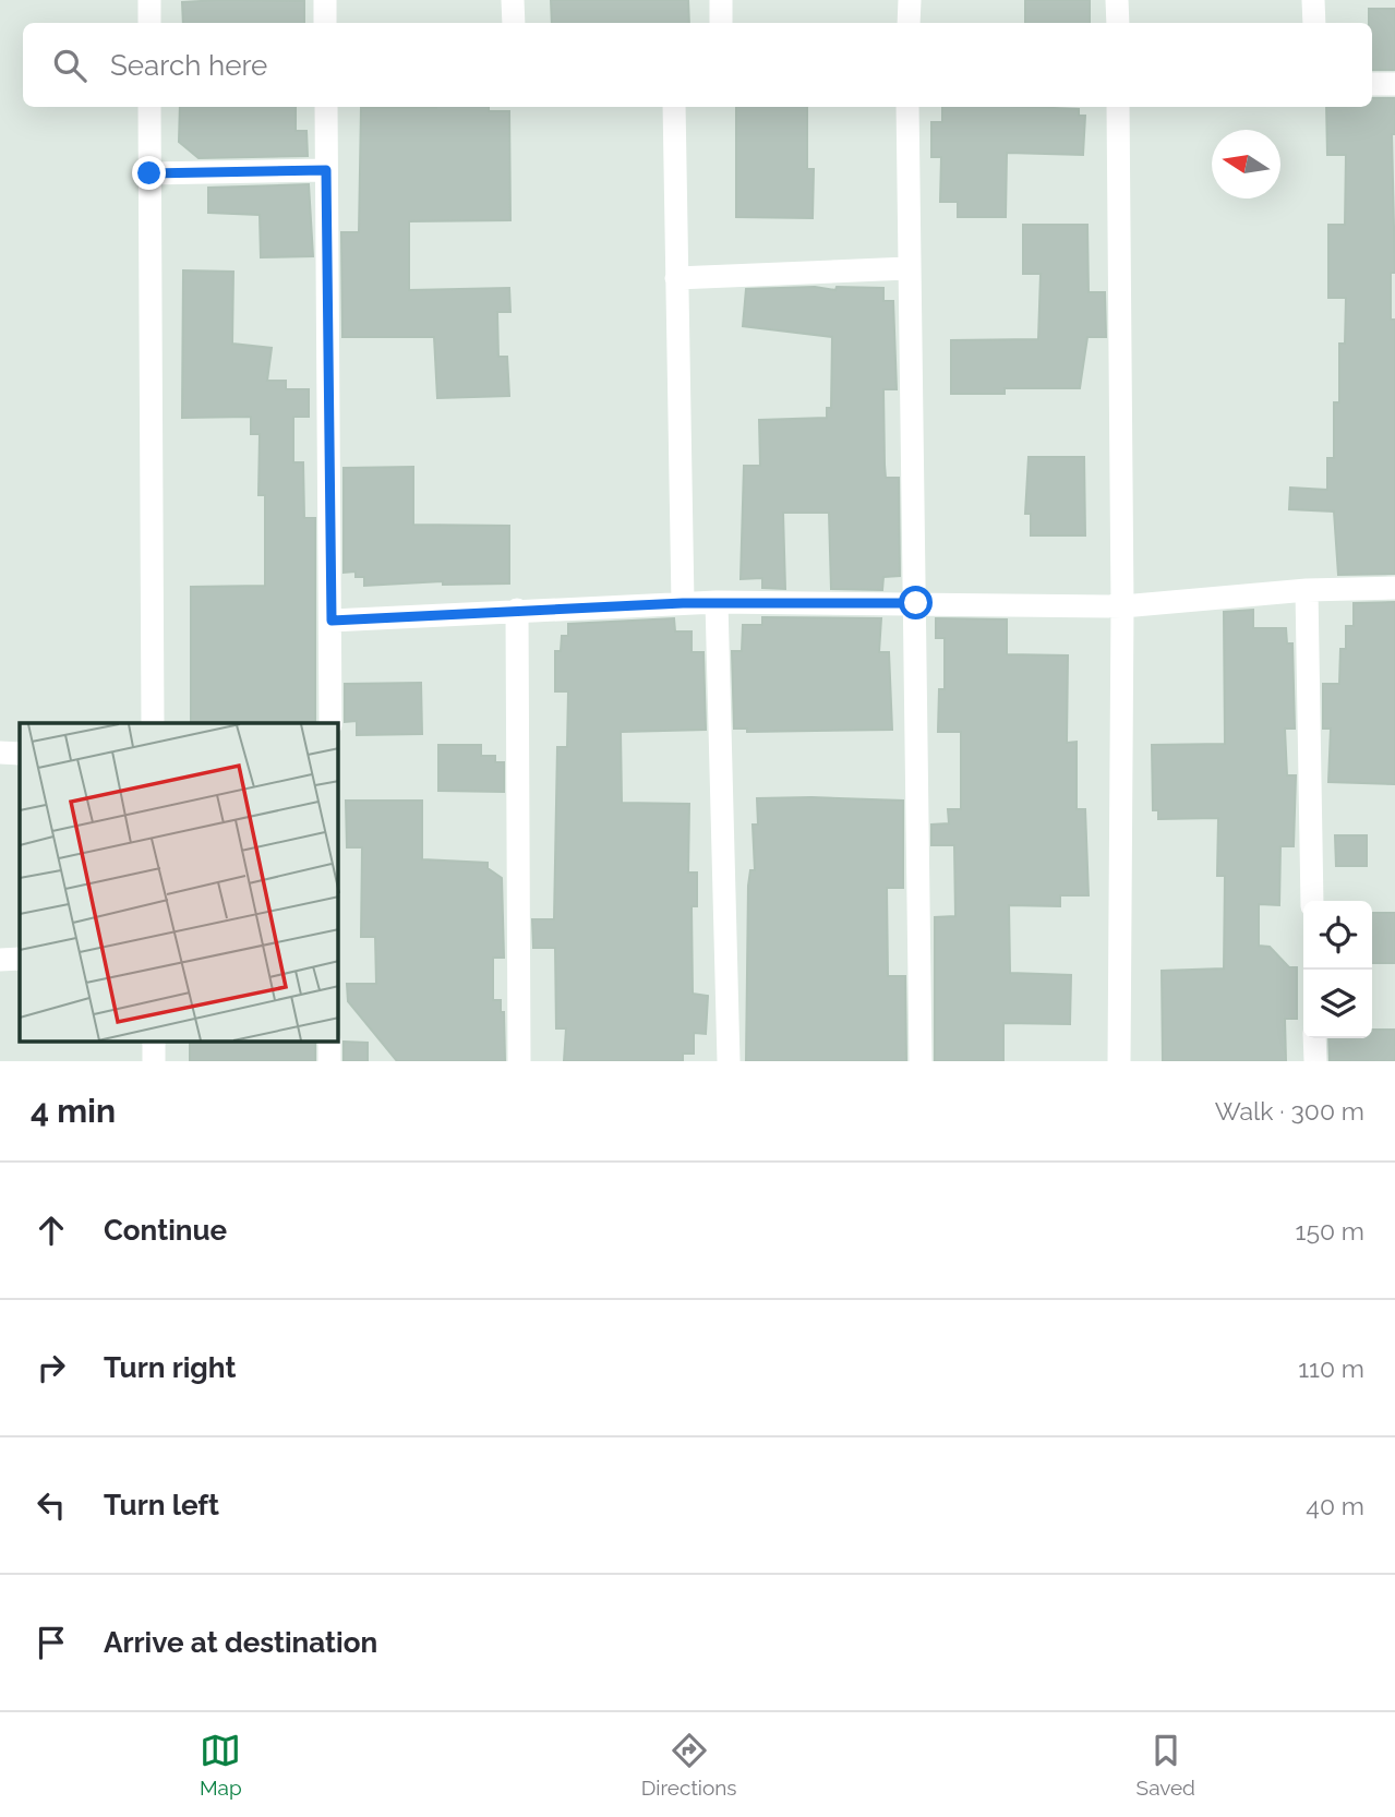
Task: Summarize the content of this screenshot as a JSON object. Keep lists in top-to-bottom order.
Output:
{
  "north": "left",
  "page": {
    "search": "Search here",
    "heading": ["4 min", "Walk · 300 m"],
    "list": [
      ["Continue", "150 m"],
      ["Turn right", "110 m"],
      ["Turn left", "40 m"],
      "Arrive at destination"
    ],
    "nav": ["Map", "Directions", "Saved"]
  }
}
